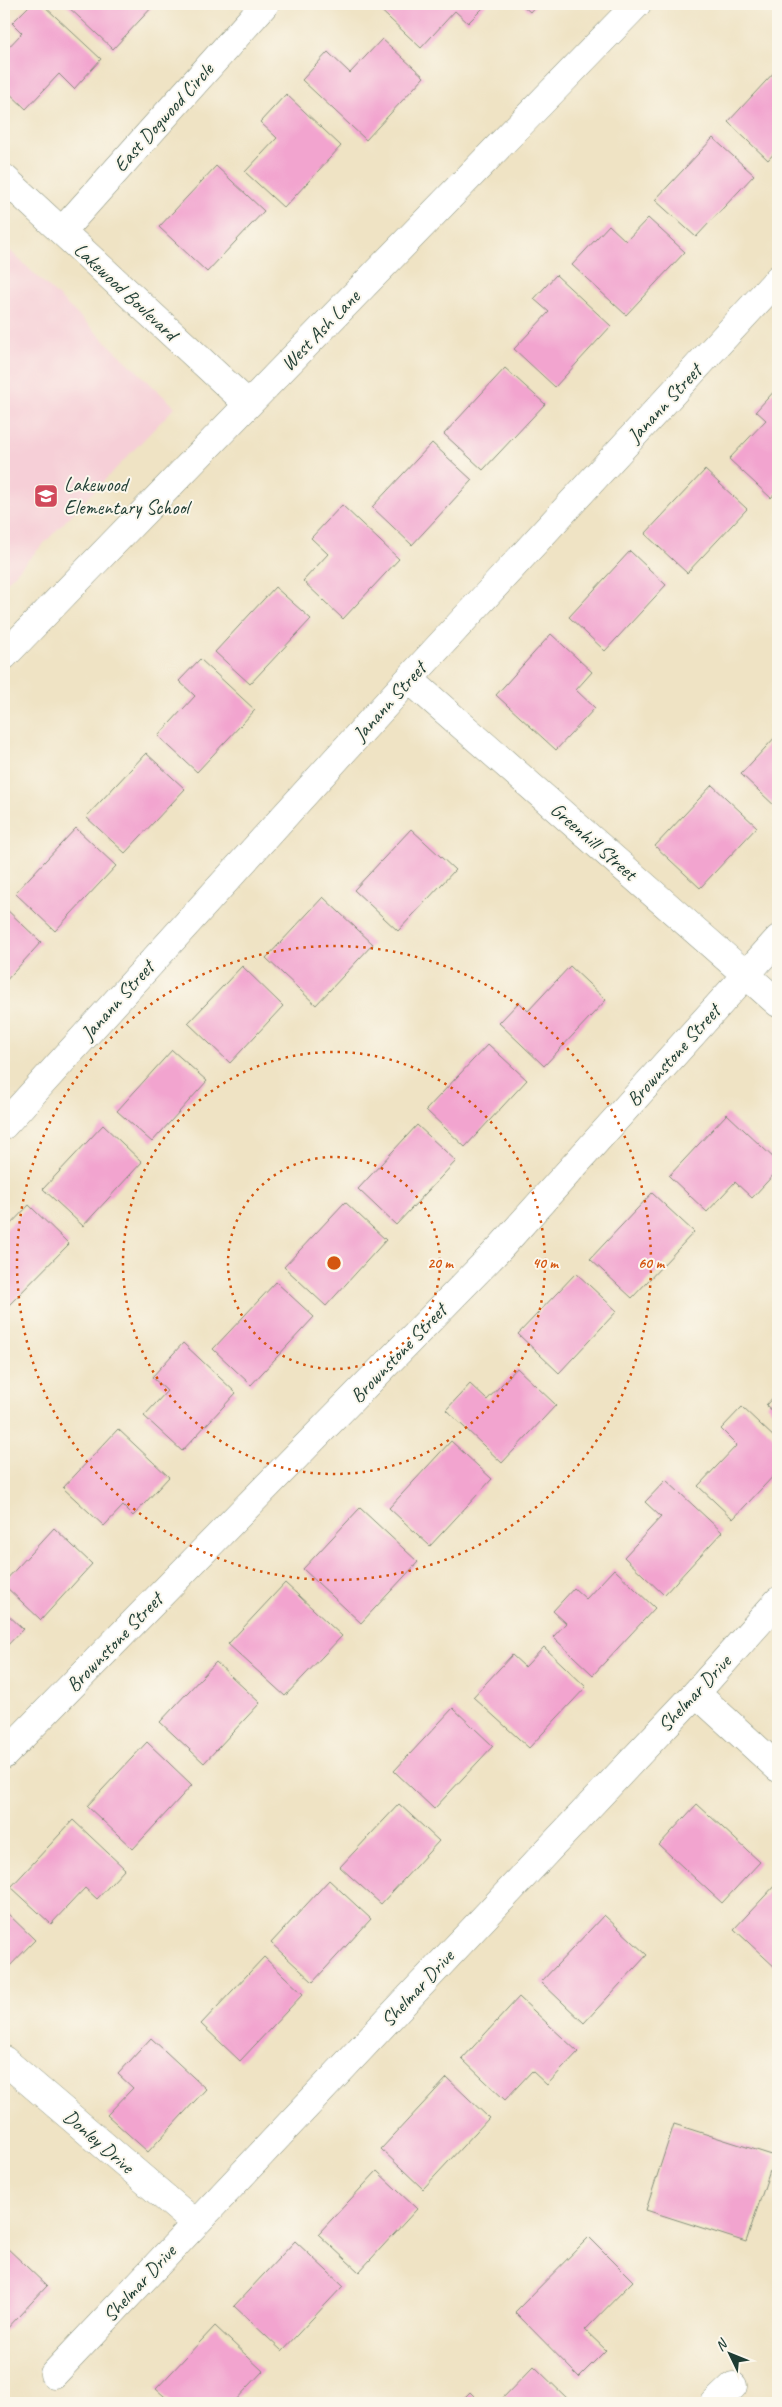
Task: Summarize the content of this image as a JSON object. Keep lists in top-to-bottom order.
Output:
{
  "streets": {
    "street": [
      "East Dogwood Circle",
      "Lakewood Boulevard",
      "West Ash Lane",
      "Janann Street",
      "Greenhill Street",
      "Brownstone Street",
      "Shelmar Drive",
      "Donley Drive"
    ]
  },
  "crossings": [
    ["East Dogwood Circle", "Lakewood Boulevard"],
    ["Lakewood Boulevard", "West Ash Lane"],
    ["Janann Street", "Greenhill Street"],
    ["Greenhill Street", "Brownstone Street"],
    ["Shelmar Drive", "Donley Drive"]
  ],
  "places": {
    "school or university": ["Lakewood Elementary School"]
  },
  "north": "top left",
  "rings": ["20 m", "40 m", "60 m"]
}
